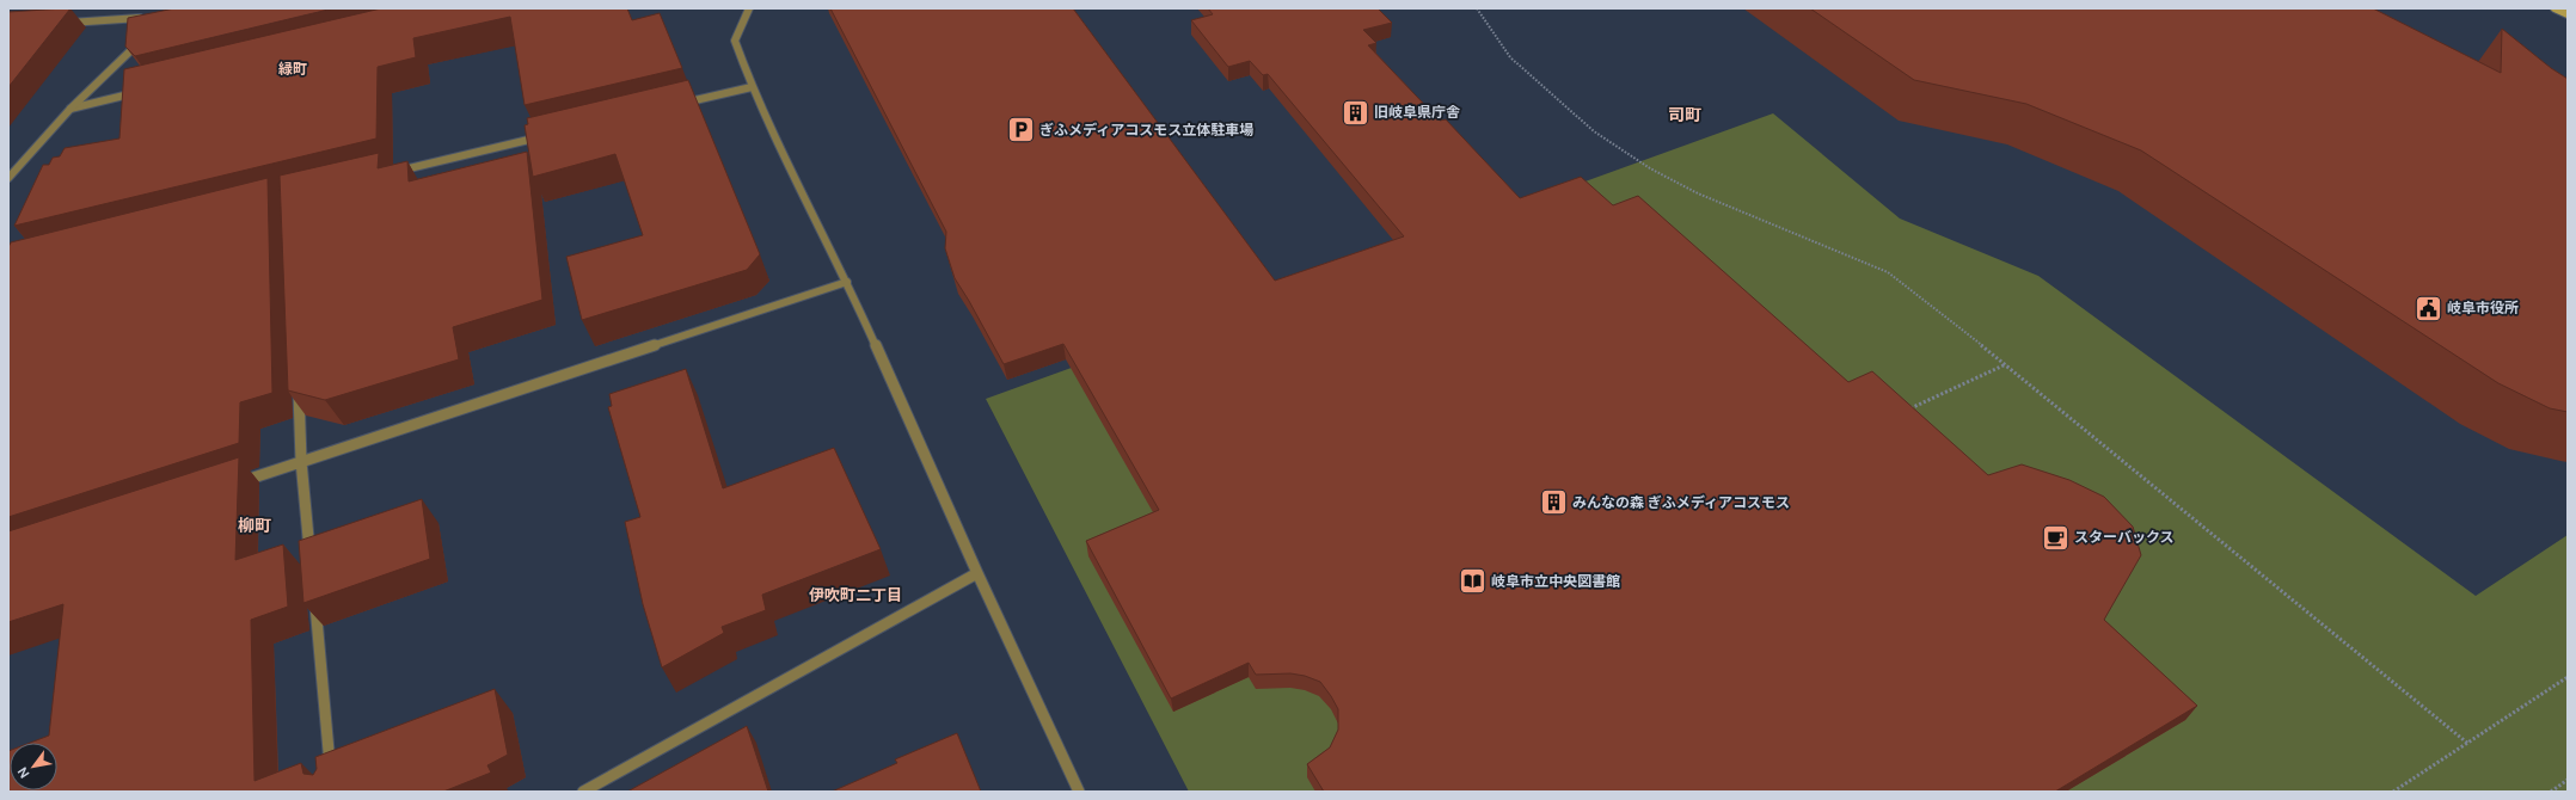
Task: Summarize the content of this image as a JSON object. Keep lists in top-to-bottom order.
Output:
{
  "districts": [
    "緑町",
    "司町",
    "柳町",
    "伊吹町二丁目"
  ],
  "places": {
    "building": ["旧岐阜県庁舎", "みんなの森 ぎふメディアコスモス"],
    "parking": ["ぎふメディアコスモス立体駐車場"],
    "public building": ["岐阜市役所"],
    "cafe": ["スターバックス"],
    "library": ["岐阜市立中央図書館"]
  },
  "north": "bottom left"
}
